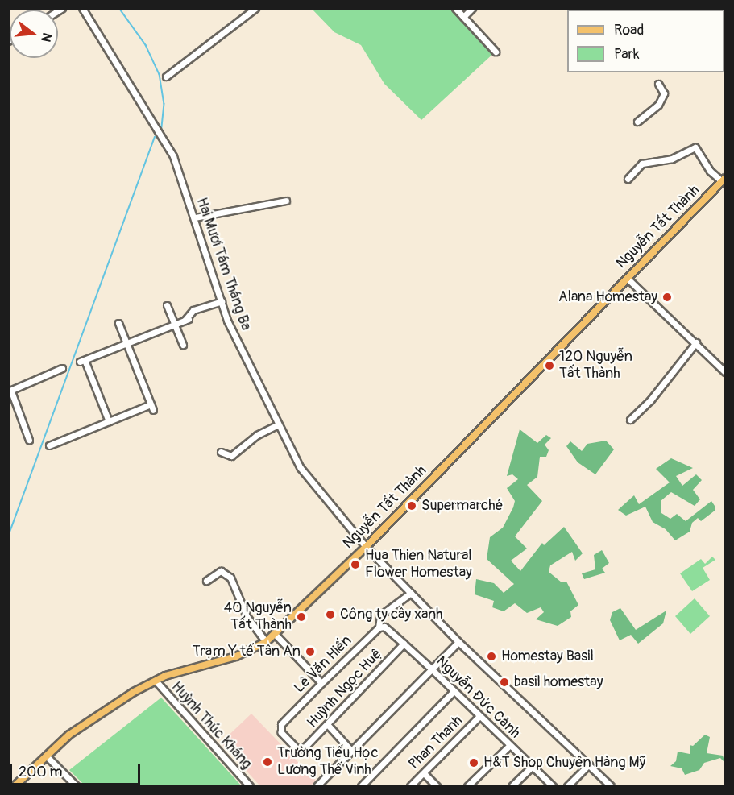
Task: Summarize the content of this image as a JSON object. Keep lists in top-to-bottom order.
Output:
{
  "streets": {
    "main road": ["Nguyễn Tất Thành"],
    "street": [
      "Hai Mươi Tám Tháng Ba",
      "Lê Văn Hiến",
      "Huỳnh Ngọc Huệ",
      "Nguyễn Đức Cảnh",
      "Huỳnh Thúc Kháng",
      "Phan Thanh"
    ]
  },
  "crossings": [
    ["Nguyễn Tất Thành", "Hai Mươi Tám Tháng Ba"],
    ["Nguyễn Tất Thành", "Huỳnh Thúc Kháng"],
    ["Hai Mươi Tám Tháng Ba", "Lê Văn Hiến"],
    ["Lê Văn Hiến", "Huỳnh Ngọc Huệ"],
    ["Lê Văn Hiến", "Nguyễn Đức Cảnh"],
    ["Huỳnh Ngọc Huệ", "Nguyễn Đức Cảnh"],
    ["Nguyễn Đức Cảnh", "Phan Thanh"]
  ],
  "places": [
    "Alana Homestay",
    "120 Nguyễn Tất Thành",
    "Supermarché",
    "Hua Thien Natural Flower Homestay",
    "Công ty cây xanh",
    "40 Nguyễn Tất Thành",
    "Trạm Y tế Tân An",
    "Homestay Basil",
    "basil homestay",
    "Trường Tiếu Học Lương Thế Vinh",
    "H&T Shop Chuyên Hàng Mỹ"
  ],
  "legend": ["Road", "Park"],
  "scale_bar": "200 m",
  "north": "right"
}
